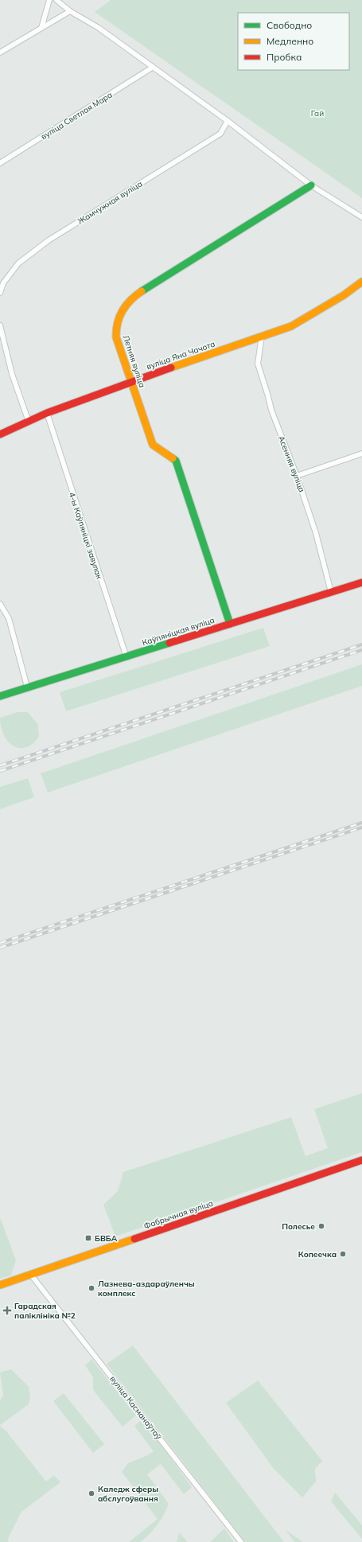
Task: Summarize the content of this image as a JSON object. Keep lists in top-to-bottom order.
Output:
{
  "streets": {
    "street": [
      "вуліца Светлая Мара",
      "Жамчужная вуліца",
      "вуліца Яна Чачота",
      "Летняя вуліца",
      "Асенняя вуліца",
      "4-ы Каўпяніцкі завулак",
      "Каўпяніцкая вуліца",
      "Фабрычная вуліца",
      "вуліца Касманаўтаў"
    ]
  },
  "crossings": [
    ["вуліца Яна Чачота", "Летняя вуліца"],
    ["вуліца Яна Чачота", "Асенняя вуліца"],
    ["вуліца Яна Чачота", "4-ы Каўпяніцкі завулак"],
    ["Летняя вуліца", "Каўпяніцкая вуліца"],
    ["Асенняя вуліца", "Каўпяніцкая вуліца"],
    ["4-ы Каўпяніцкі завулак", "Каўпяніцкая вуліца"],
    ["Фабрычная вуліца", "вуліца Касманаўтаў"]
  ],
  "parks": ["Гай"],
  "places": {
    "other": [
      "Полесье",
      "Копеечка",
      "Лазнева-аздараўленчы комплекс",
      "Каледж сферы абслугоўвання"
    ],
    "transit": ["БВБА"],
    "health": ["Гарадская паліклініка №2"]
  },
  "legend": ["Свободно", "Медленно", "Пробка"]
}
